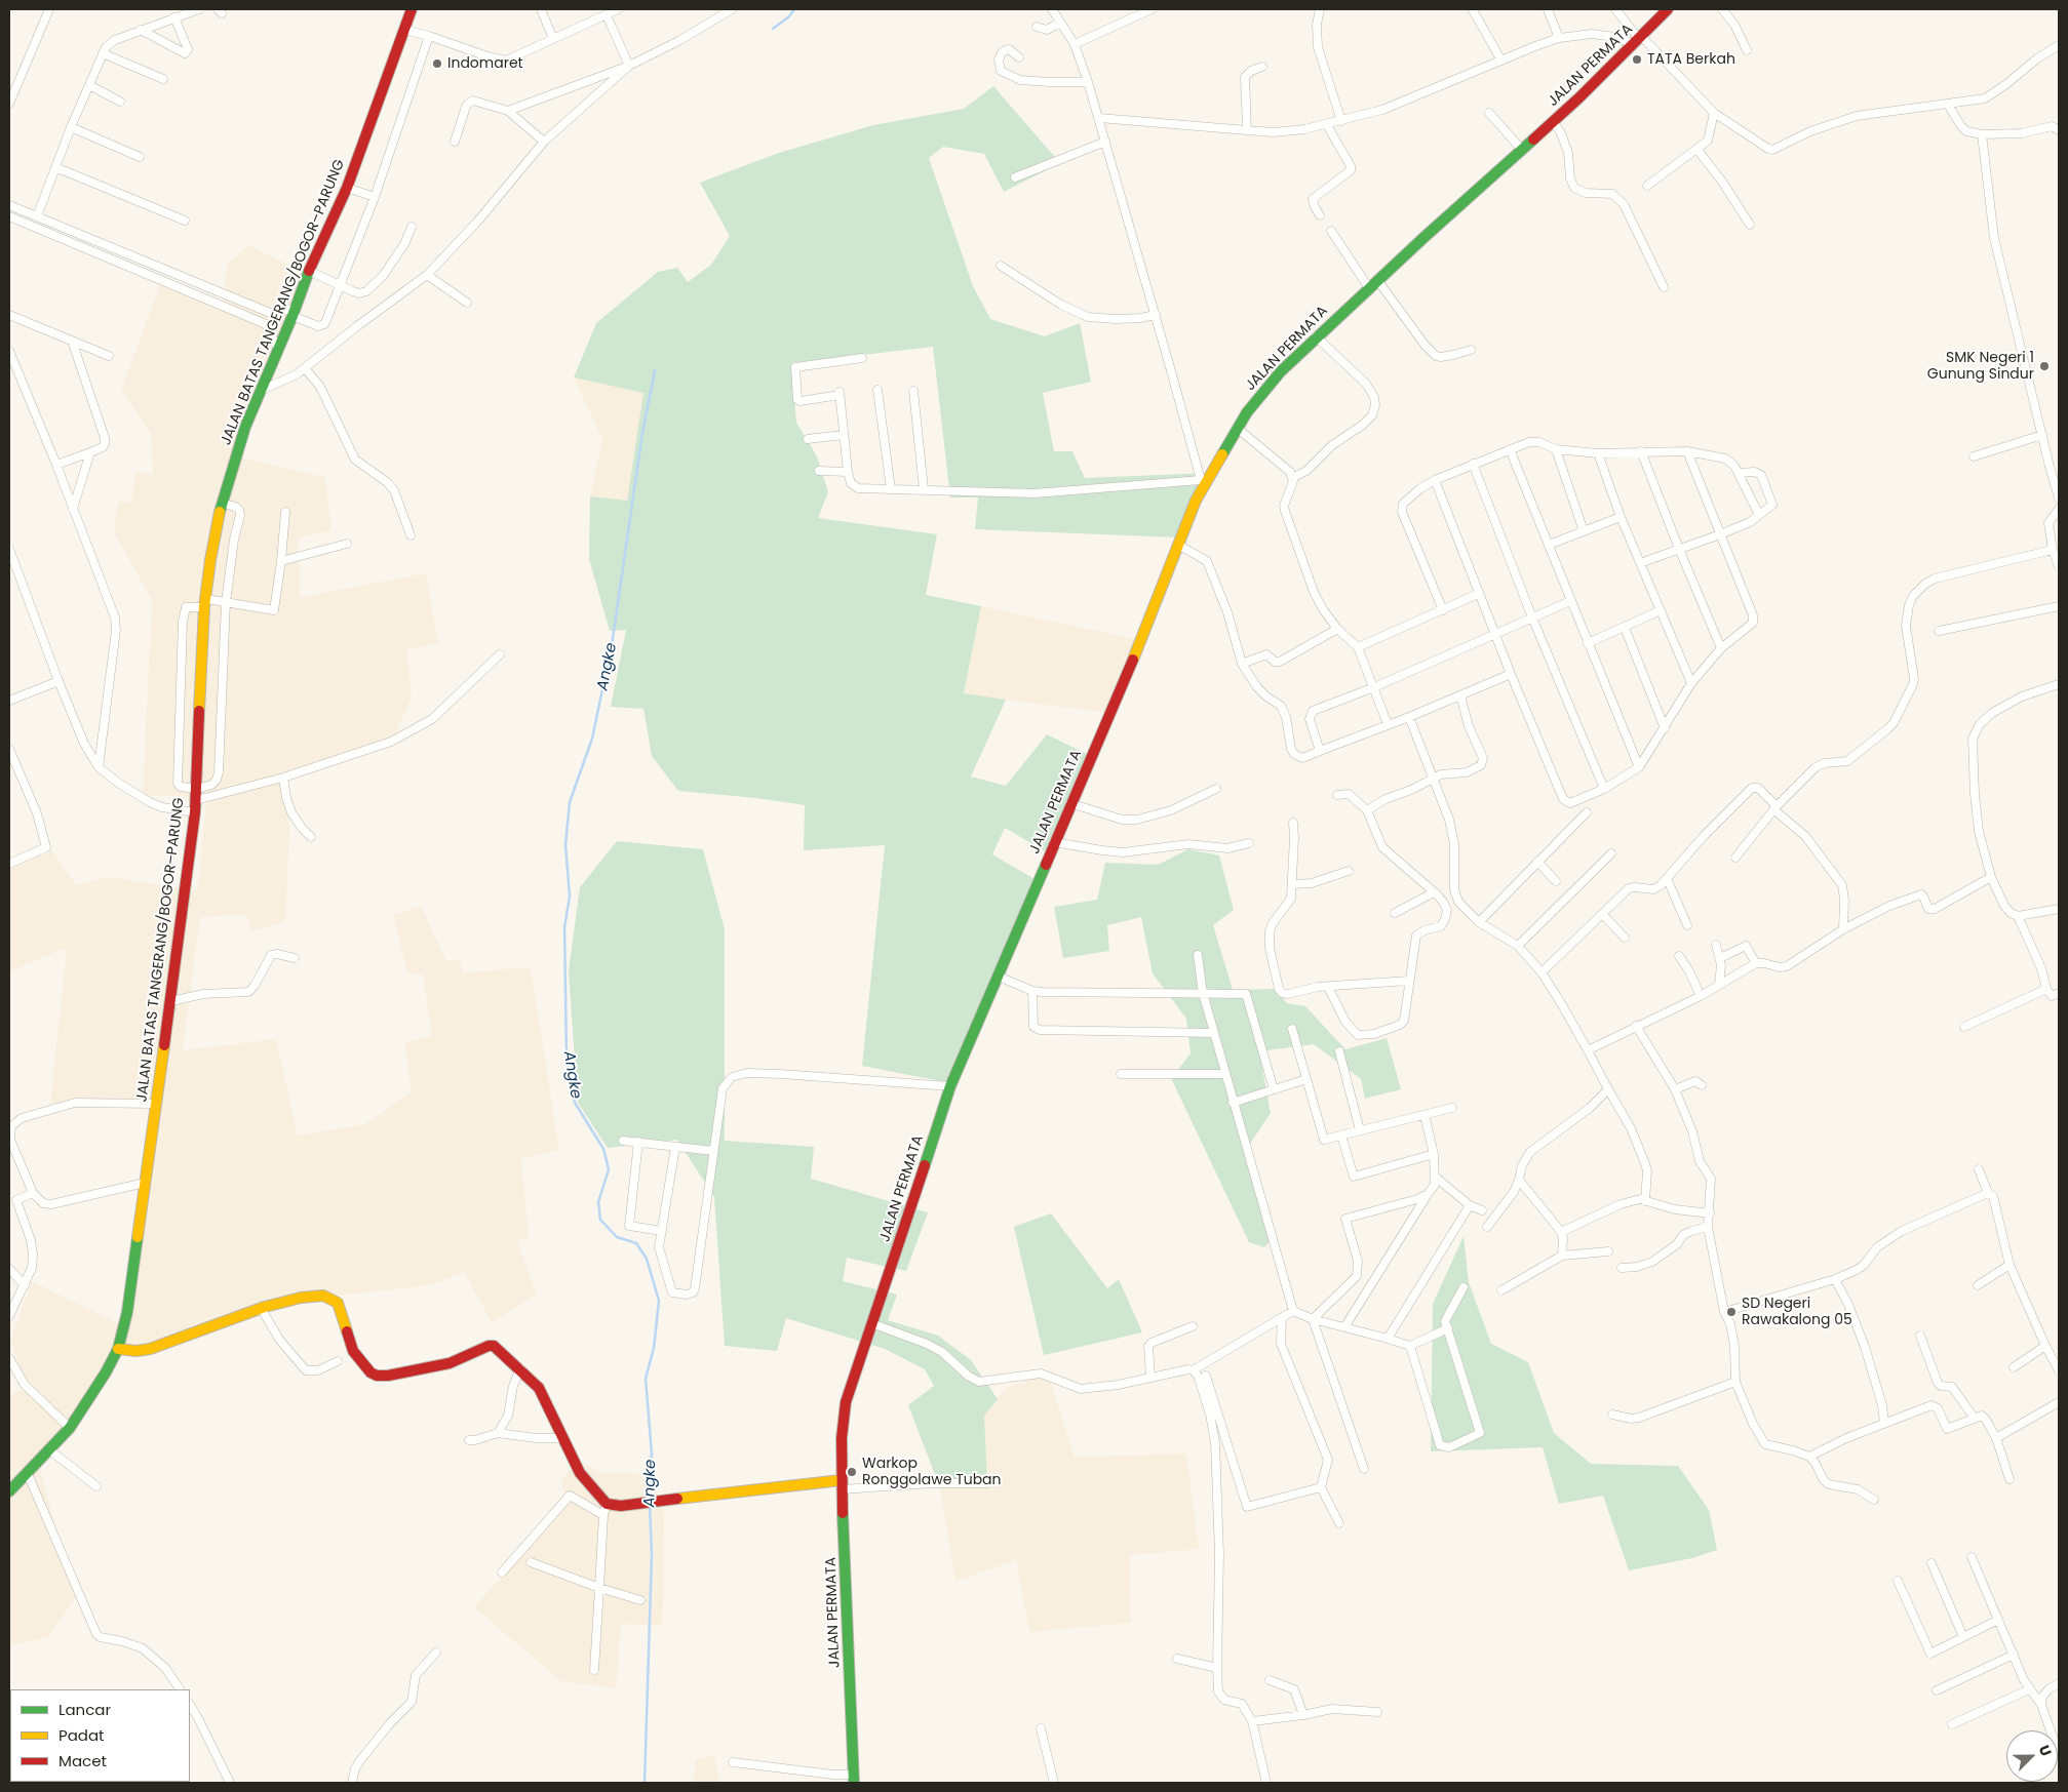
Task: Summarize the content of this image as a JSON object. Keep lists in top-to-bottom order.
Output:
{
  "streets": {
    "main road": ["JALAN PERMATA", "JALAN BATAS TANGERANG/BOGOR–PARUNG"]
  },
  "water": ["Angke"],
  "places": [
    "TATA Berkah",
    "Indomaret",
    "SMK Negeri 1 Gunung Sindur",
    "SD Negeri Rawakalong 05",
    "Warkop Ronggolawe Tuban"
  ],
  "legend": ["Lancar", "Padat", "Macet"],
  "north": "top right"
}
